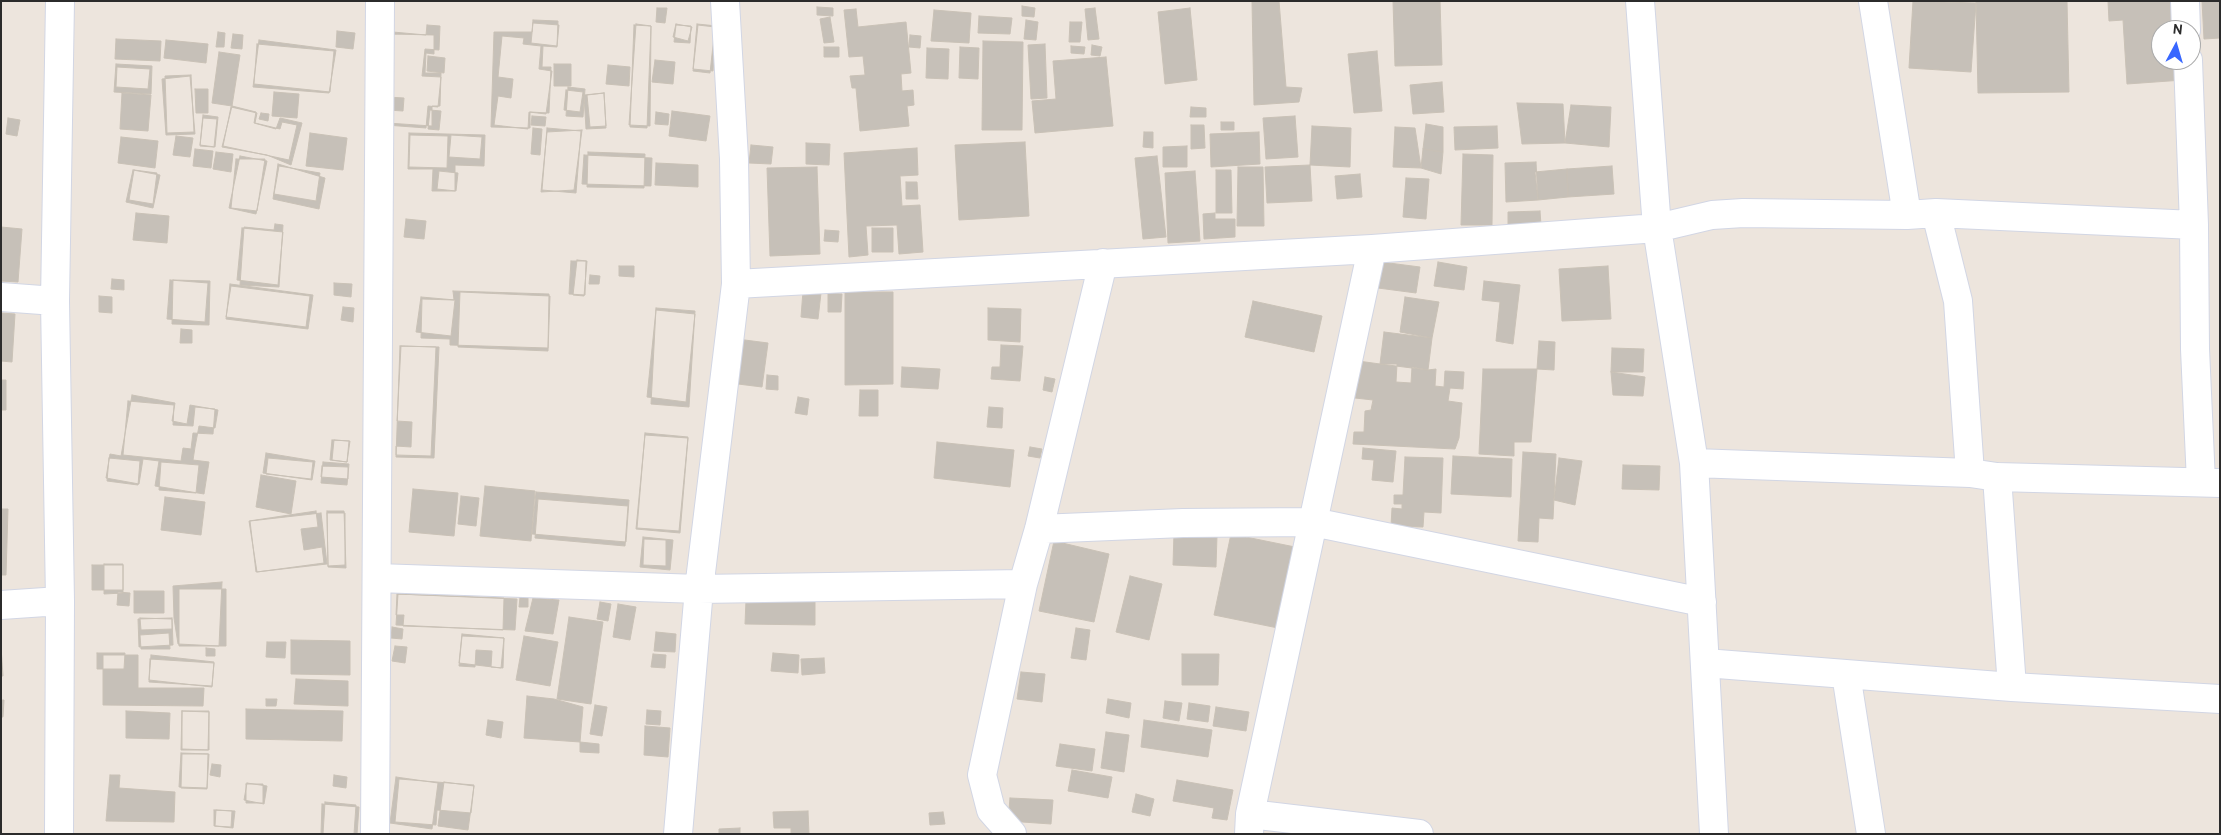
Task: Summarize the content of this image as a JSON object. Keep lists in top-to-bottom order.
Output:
{
  "north": "top"
}
